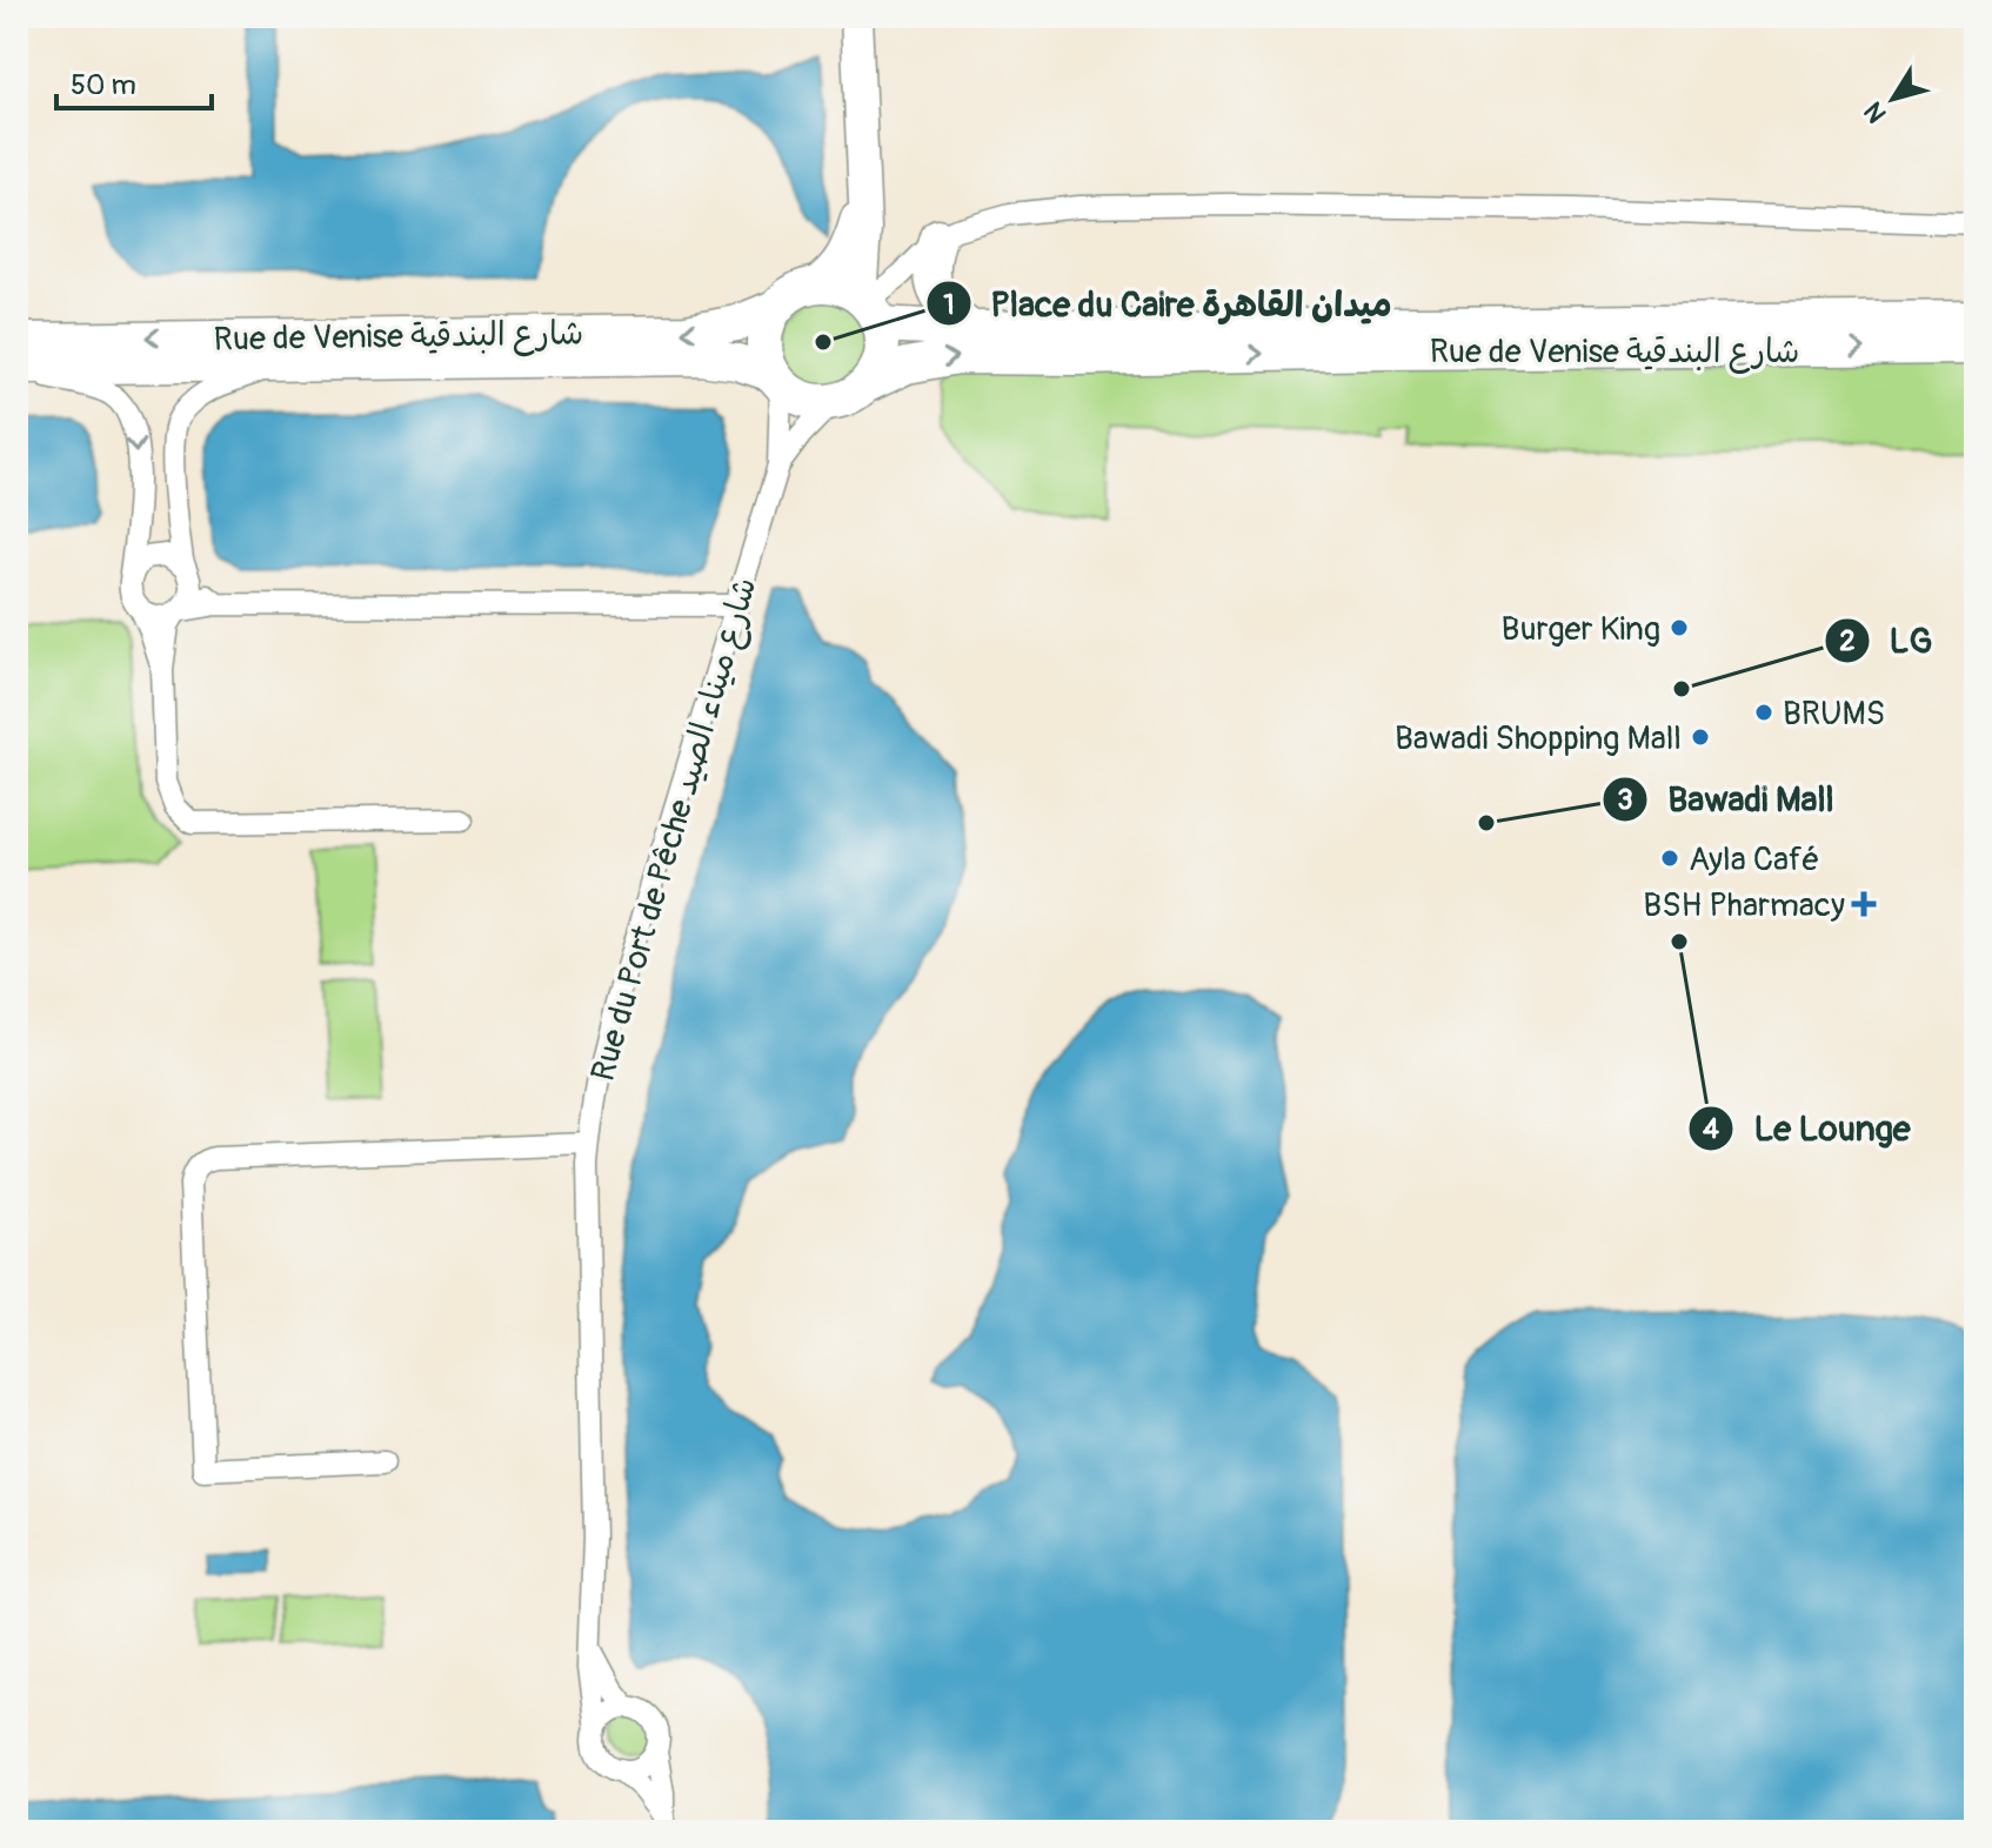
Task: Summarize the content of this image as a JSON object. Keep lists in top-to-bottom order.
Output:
{
  "streets": {
    "main road": ["Rue de Venise شارع البندقية"],
    "street": ["Rue du Port de Pêche شارع ميناء الصيد"]
  },
  "crossings": [
    ["Rue de Venise شارع البندقية", "Rue du Port de Pêche شارع ميناء الصيد"]
  ],
  "places": {
    "other": [
      "Place du Caire ميدان القاهرة",
      "Burger King",
      "LG",
      "BRUMS",
      "Bawadi Shopping Mall",
      "Bawadi Mall",
      "Ayla Café",
      "Le Lounge"
    ],
    "health": ["BSH Pharmacy"]
  },
  "scale_bar": "50 m",
  "north": "bottom left"
}
